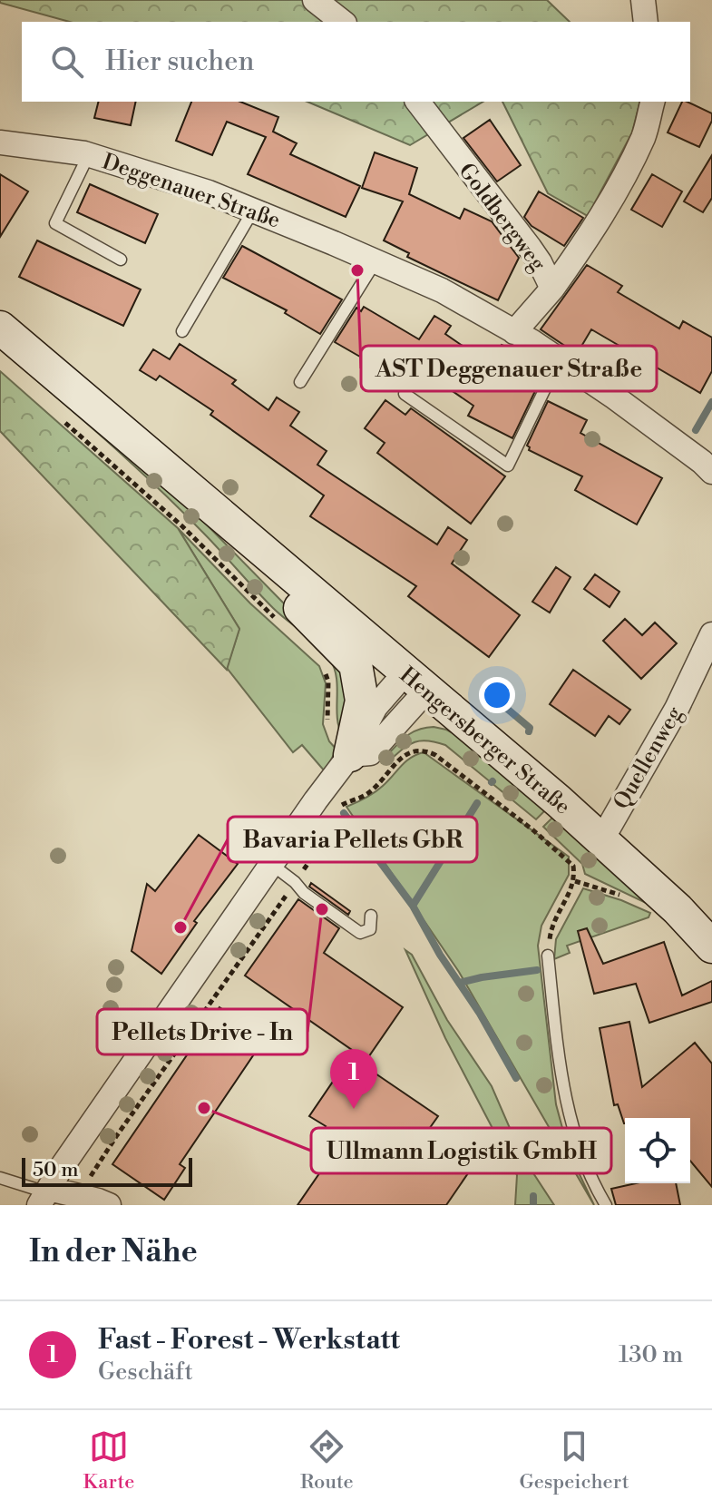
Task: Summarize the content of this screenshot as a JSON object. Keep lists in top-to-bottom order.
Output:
{
  "streets": {
    "main road": ["Hengersberger Straße"],
    "street": ["Deggenauer Straße", "Goldbergweg", "Quellenweg"]
  },
  "crossings": [
    ["Deggenauer Straße", "Goldbergweg"],
    ["Hengersberger Straße", "Quellenweg"]
  ],
  "places": [
    "AST Deggenauer Straße",
    "Pellets Drive - In",
    "Bavaria Pellets GbR",
    "Ullmann Logistik GmbH"
  ],
  "scale_bar": "50 m",
  "page": {
    "search": "Hier suchen",
    "pins": "1",
    "scale": "50 m",
    "heading": "In der Nähe",
    "list": [
      {
        "mark": "1",
        "name": "Fast - Forest - Werkstatt",
        "note": "Geschäft",
        "value": "130 m"
      }
    ],
    "nav": ["Karte", "Route", "Gespeichert"]
  }
}
